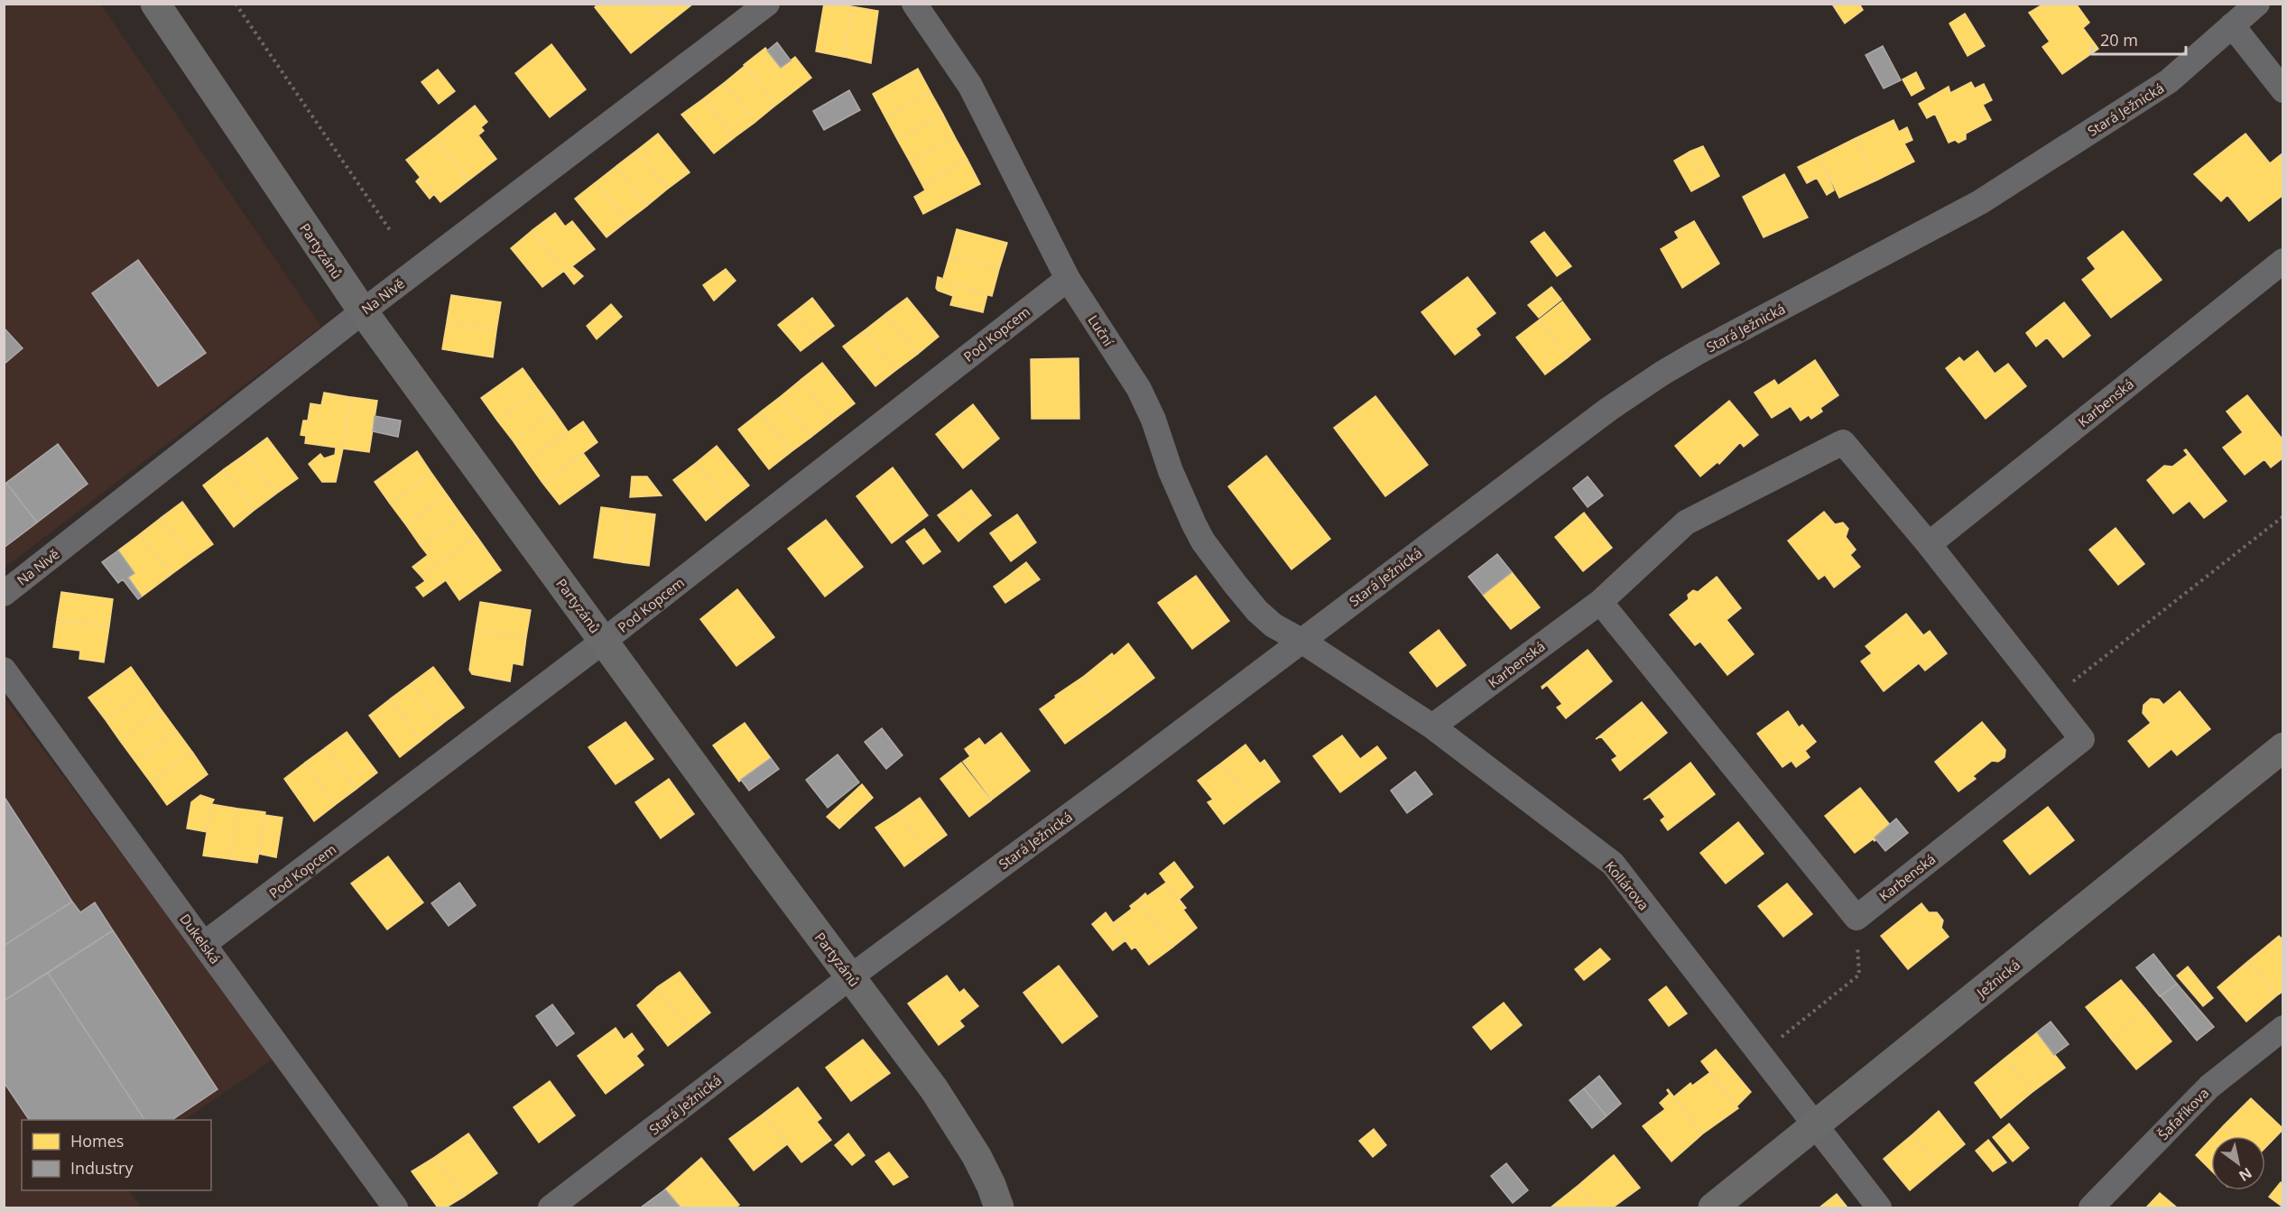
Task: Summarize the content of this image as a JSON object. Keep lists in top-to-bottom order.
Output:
{
  "streets": {
    "street": [
      "Stará Ježnická",
      "Partyzánů",
      "Na Nivě",
      "Luční",
      "Pod Kopcem",
      "Karbenská",
      "Kollárova",
      "Dukelská",
      "Ježnická",
      "Šafaříkova"
    ]
  },
  "crossings": [
    ["Stará Ježnická", "Partyzánů"],
    ["Stará Ježnická", "Luční"],
    ["Stará Ježnická", "Kollárova"],
    ["Partyzánů", "Na Nivě"],
    ["Partyzánů", "Pod Kopcem"],
    ["Luční", "Pod Kopcem"],
    ["Luční", "Kollárova"],
    ["Pod Kopcem", "Dukelská"],
    ["Karbenská", "Kollárova"],
    ["Kollárova", "Ježnická"]
  ],
  "legend": ["Homes", "Industry"],
  "scale_bar": "20 m",
  "north": "bottom right"
}
